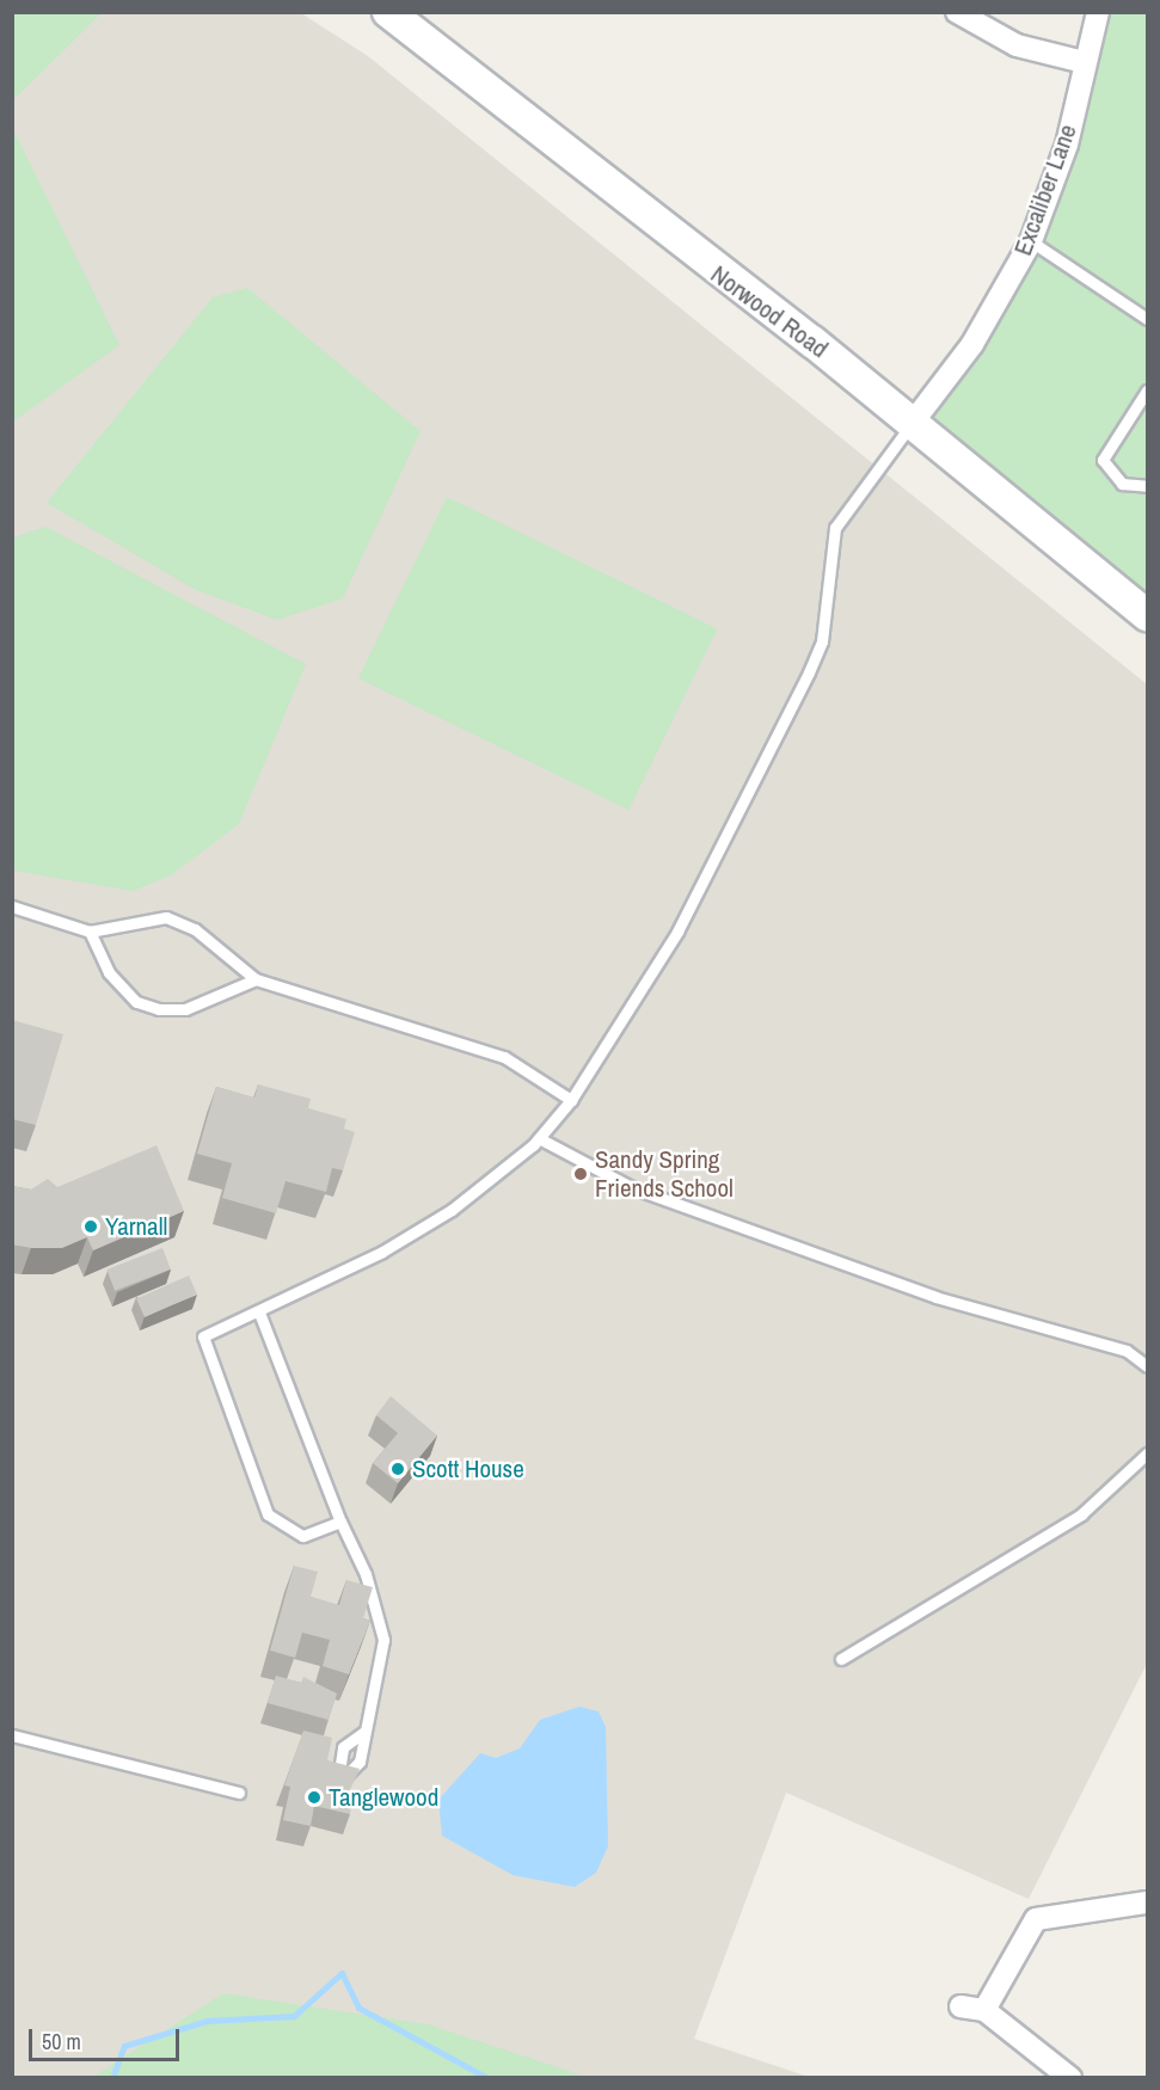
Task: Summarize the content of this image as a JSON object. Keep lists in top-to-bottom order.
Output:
{
  "streets": {
    "main road": ["Norwood Road"],
    "street": ["Excaliber Lane"]
  },
  "crossings": [
    ["Excaliber Lane", "Norwood Road"]
  ],
  "places": [
    "Sandy Spring Friends School",
    "Yarnall",
    "Scott House",
    "Tanglewood"
  ],
  "scale_bar": "50 m"
}
